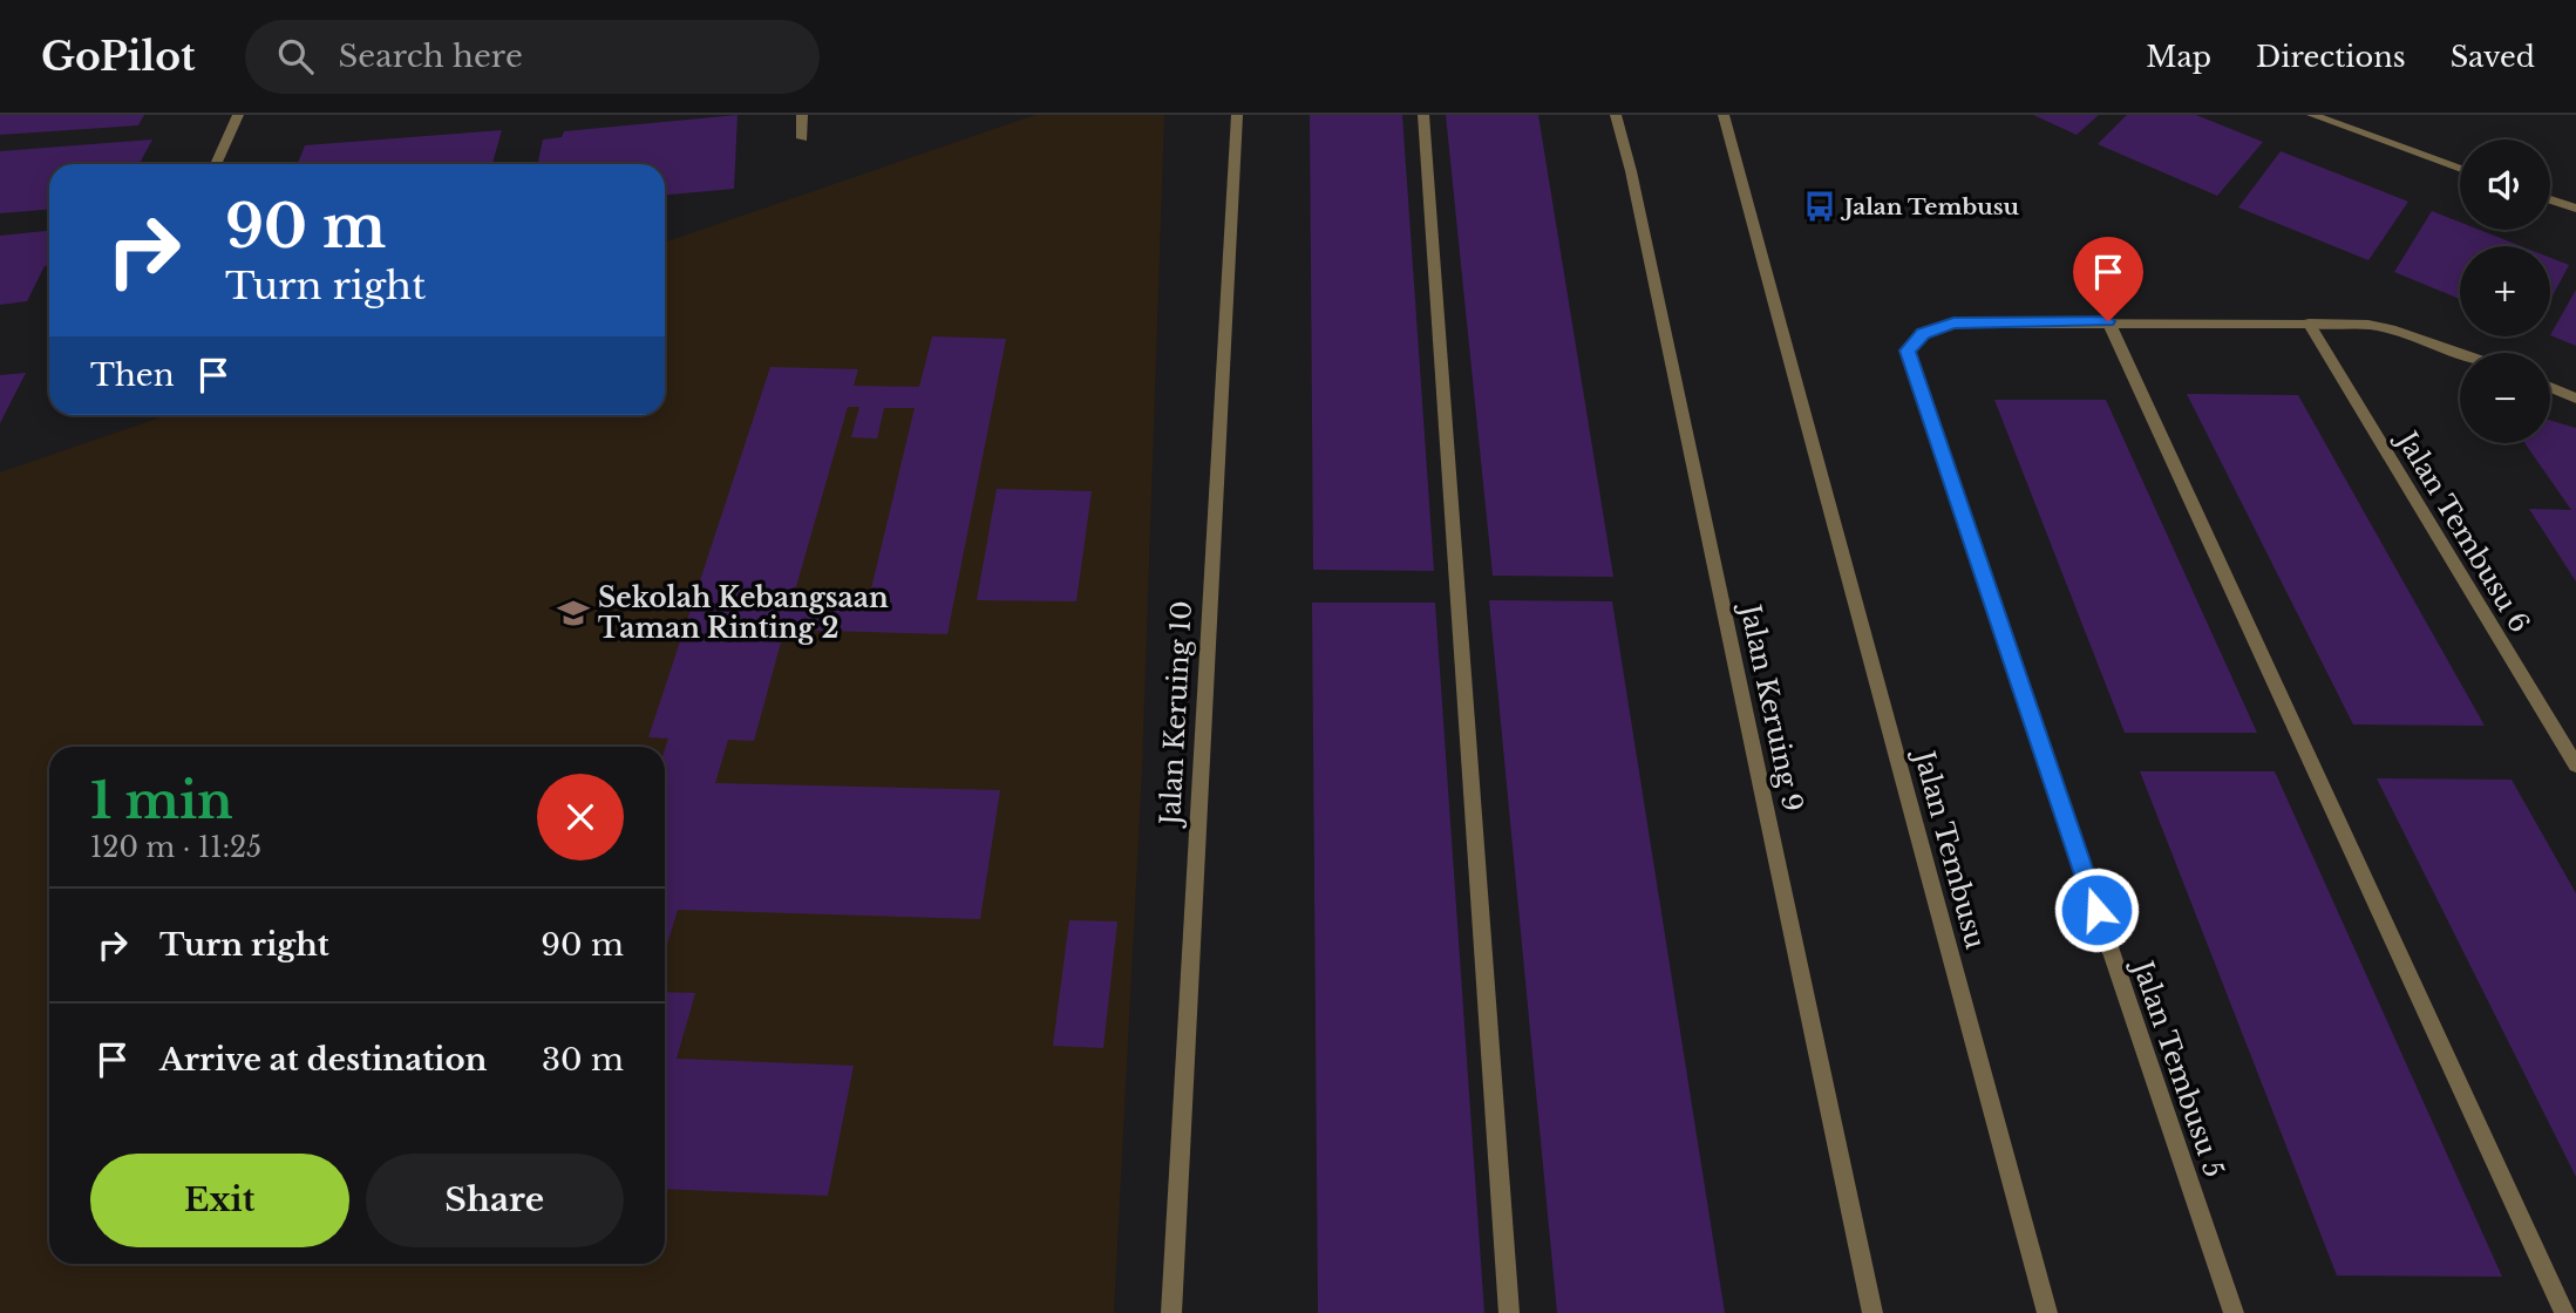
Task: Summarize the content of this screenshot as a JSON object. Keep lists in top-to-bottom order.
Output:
{
  "streets": {
    "street": [
      "Jalan Tembusu 6",
      "Jalan Keruing 9",
      "Jalan Keruing 10",
      "Jalan Tembusu",
      "Jalan Tembusu 5"
    ]
  },
  "places": {
    "bus stop": ["Jalan Tembusu"],
    "school or university": ["Sekolah Kebangsaan Taman Rinting 2"]
  },
  "page": {
    "header": "GoPilot",
    "search": "Search here",
    "nav": ["Map", "Directions", "Saved"],
    "map_buttons": ["+", "−"],
    "turn": ["90 m", "Turn right"],
    "then": "Then",
    "heading": ["1 min", "120 m · 11:25"],
    "list": [
      {
        "name": "Turn right",
        "value": "90 m"
      },
      {
        "name": "Arrive at destination",
        "value": "30 m"
      }
    ],
    "buttons": ["Exit", "Share"]
  }
}
